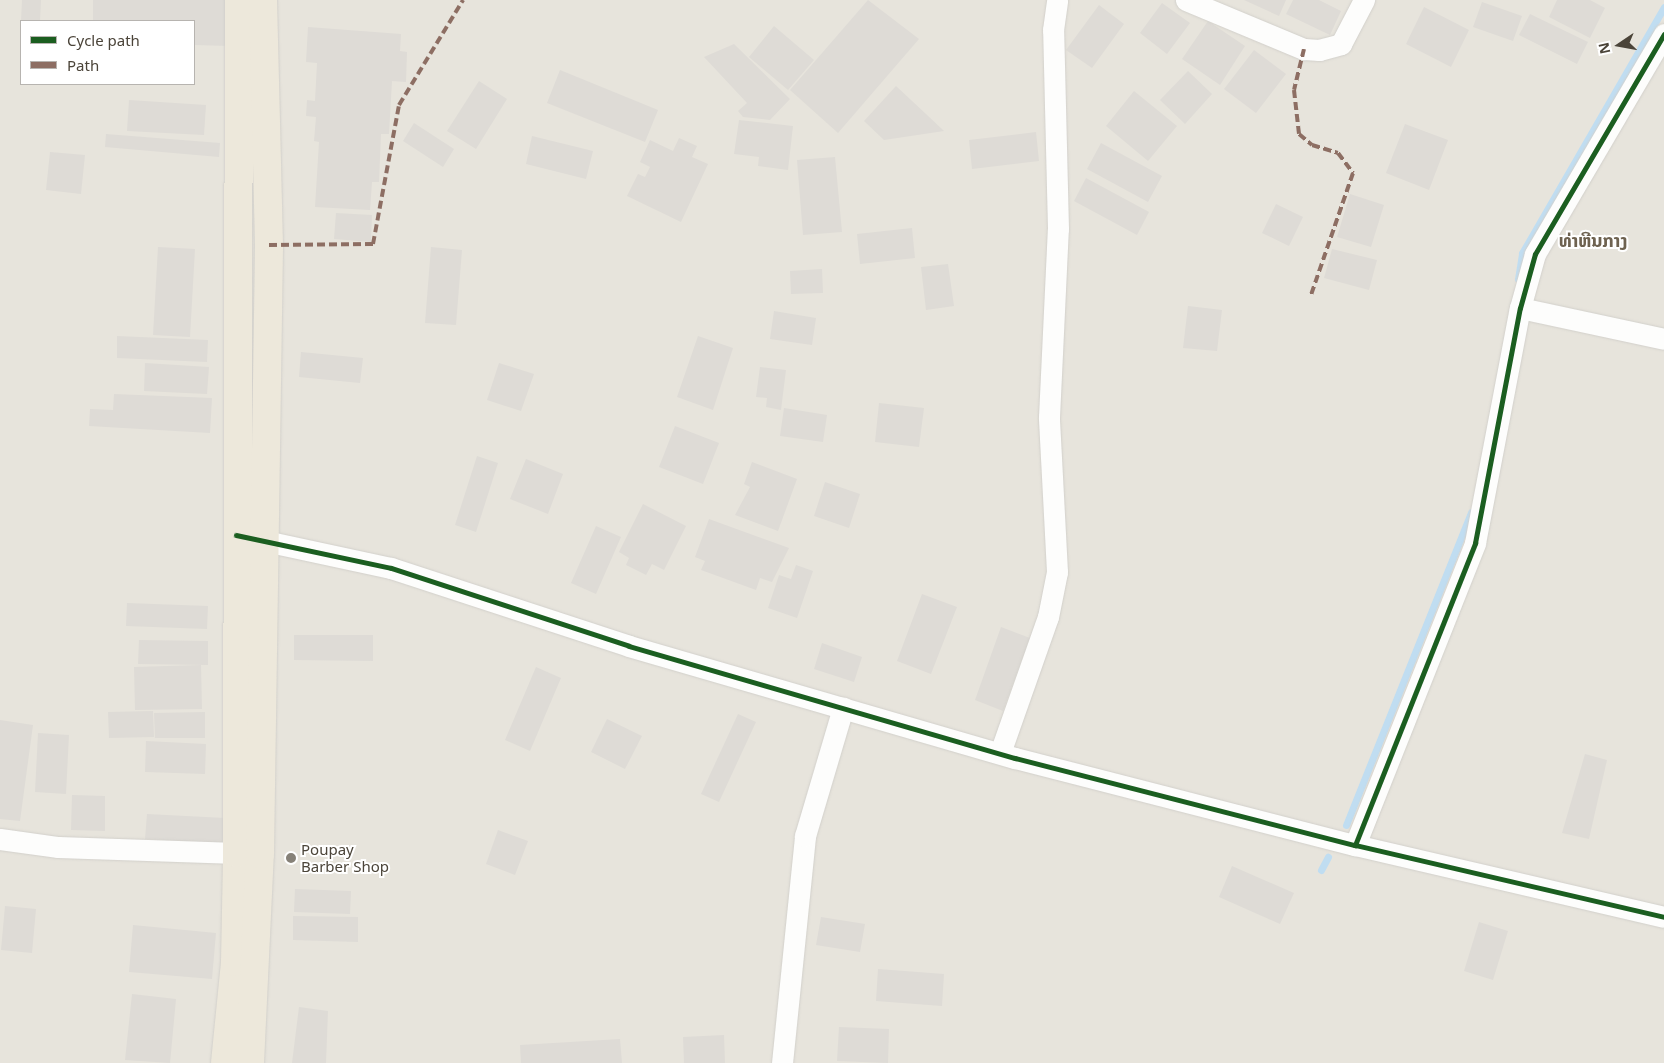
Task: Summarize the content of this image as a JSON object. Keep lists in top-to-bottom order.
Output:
{
  "districts": ["ທ່າຫີນກາງ"],
  "places": ["Poupay Barber Shop"],
  "legend": ["Cycle path", "Path"],
  "north": "left"
}
